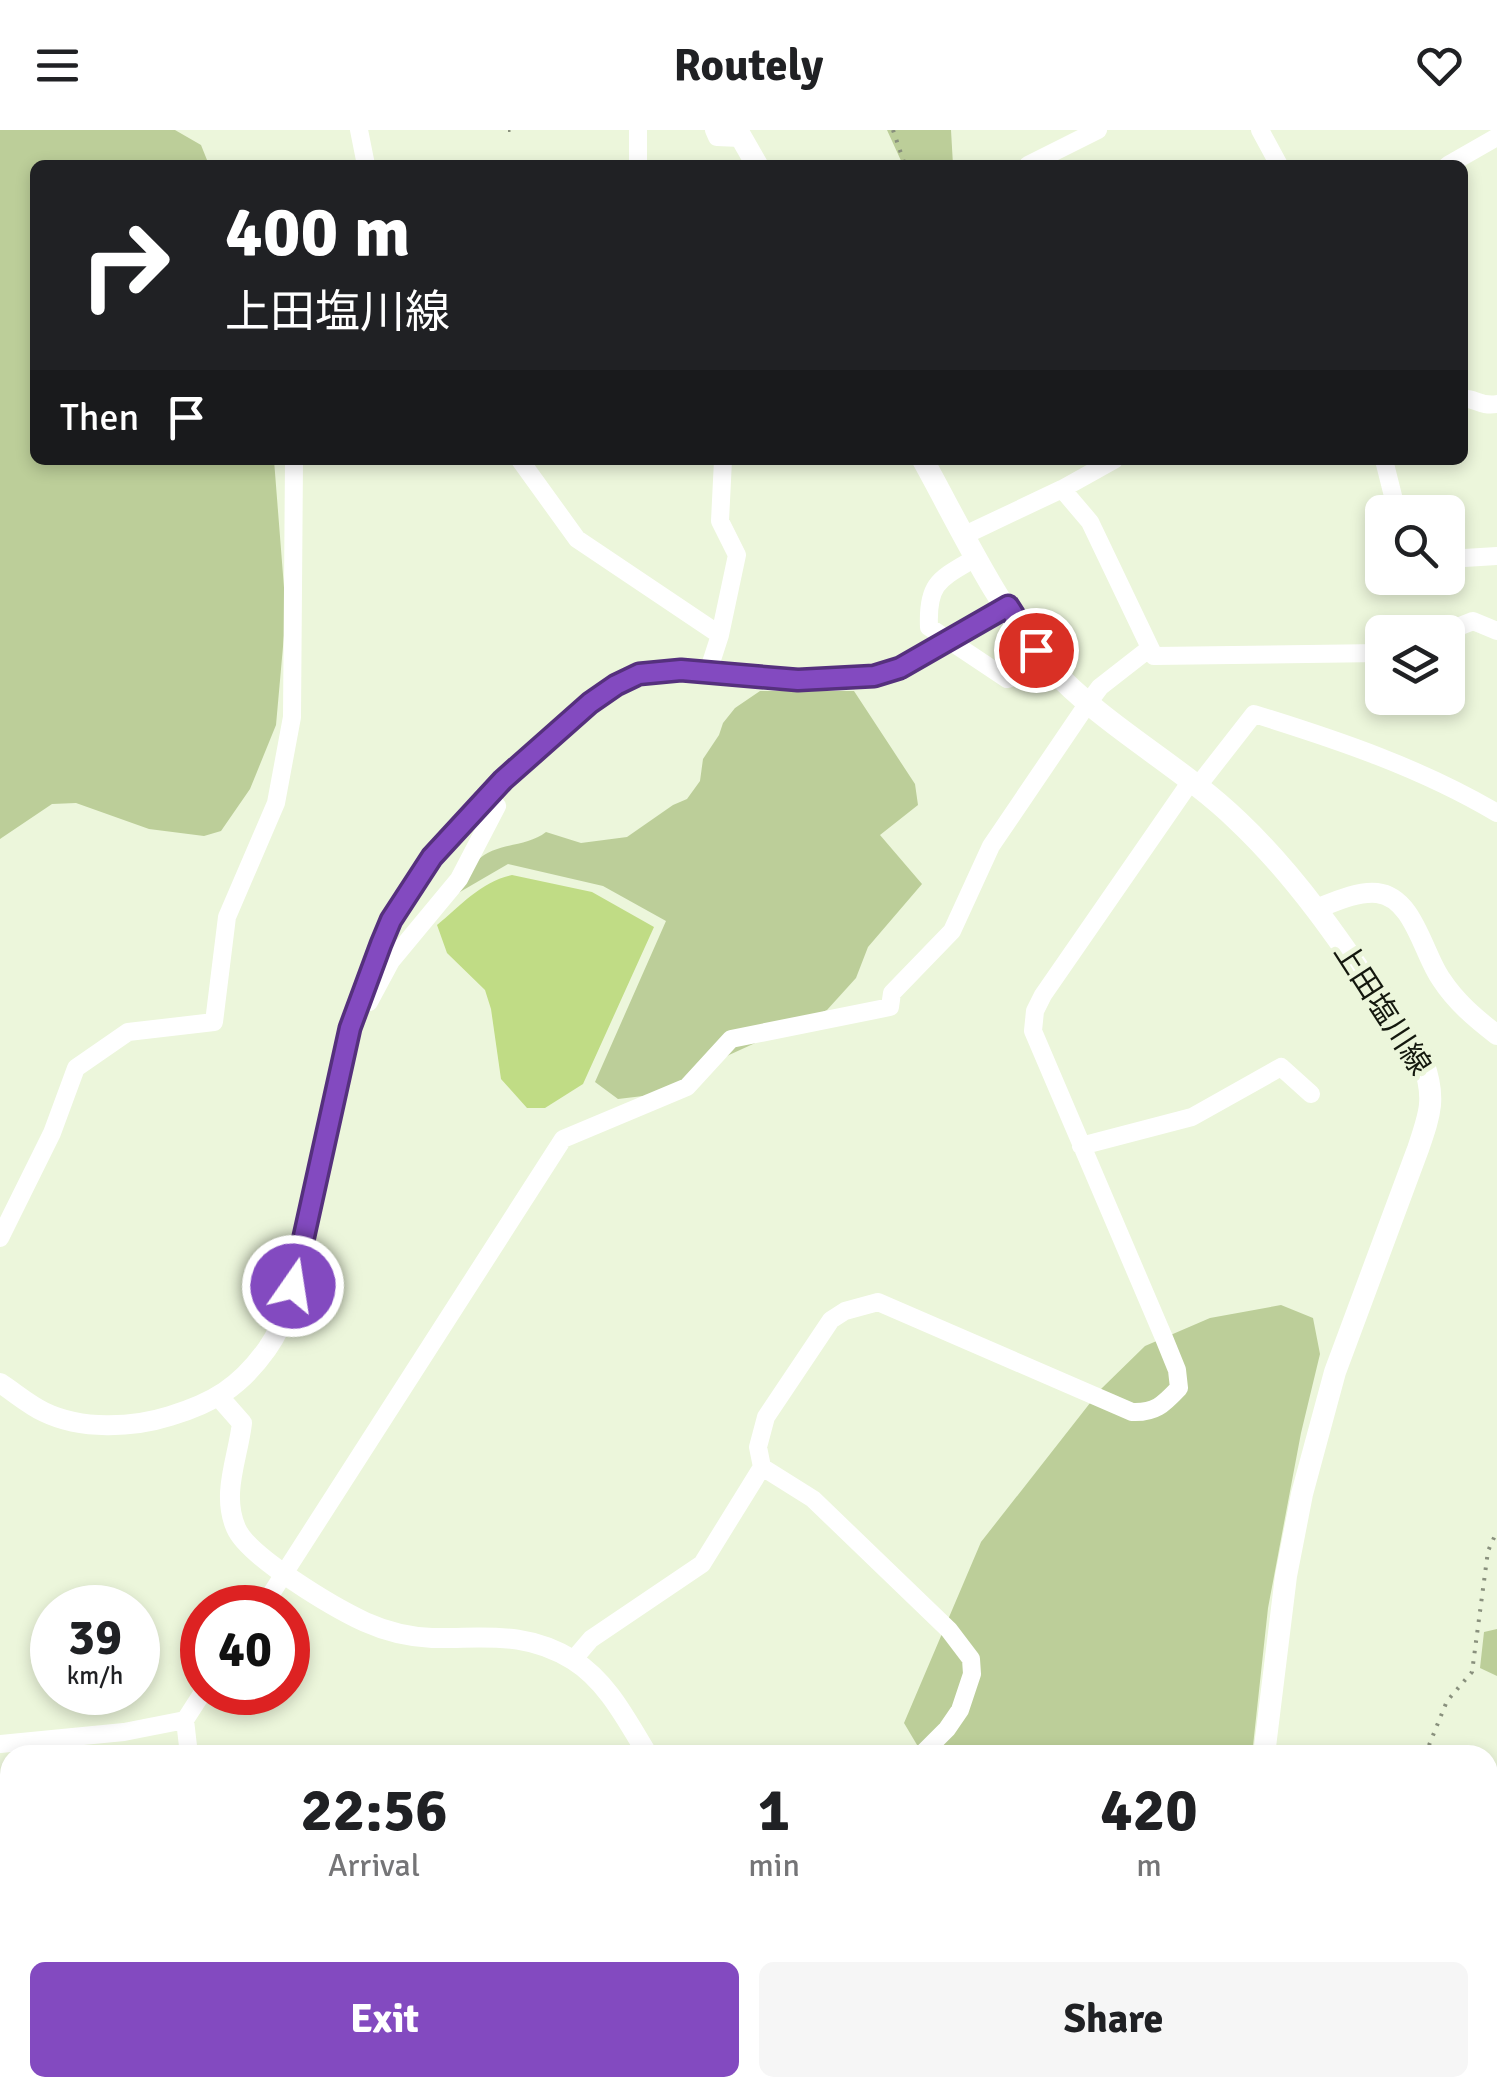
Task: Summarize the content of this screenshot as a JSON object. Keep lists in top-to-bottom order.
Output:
{
  "streets": {
    "main road": ["上田塩川線"]
  },
  "page": {
    "header": "Routely",
    "turn": ["400 m", "上田塩川線"],
    "then": "Then",
    "speed": "39 km/h",
    "limit": "40",
    "eta": [
      "22:56",
      "Arrival",
      "1",
      "min",
      "420",
      "m"
    ],
    "buttons": ["Exit", "Share"]
  }
}
